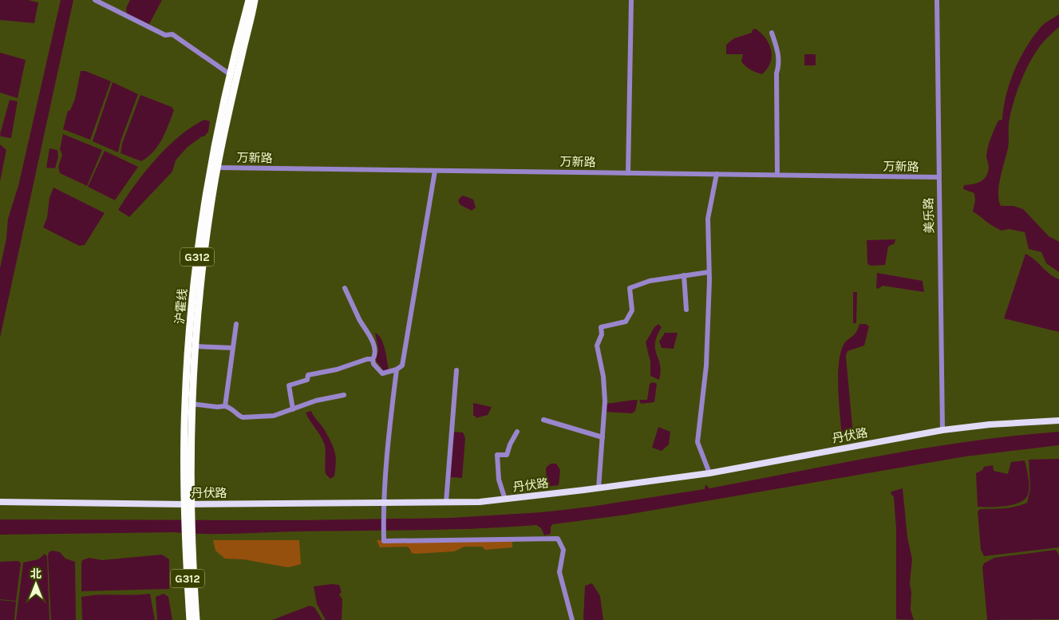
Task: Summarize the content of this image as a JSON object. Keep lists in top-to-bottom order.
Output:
{
  "streets": {
    "highway": ["G312", "沪霍线"],
    "main road": ["丹伏路"],
    "street": ["万新路", "美乐路"]
  },
  "crossings": [
    ["万新路", "美乐路"],
    ["万新路", "沪霍线"],
    ["美乐路", "丹伏路"],
    ["沪霍线", "丹伏路"]
  ],
  "north": "top"
}
